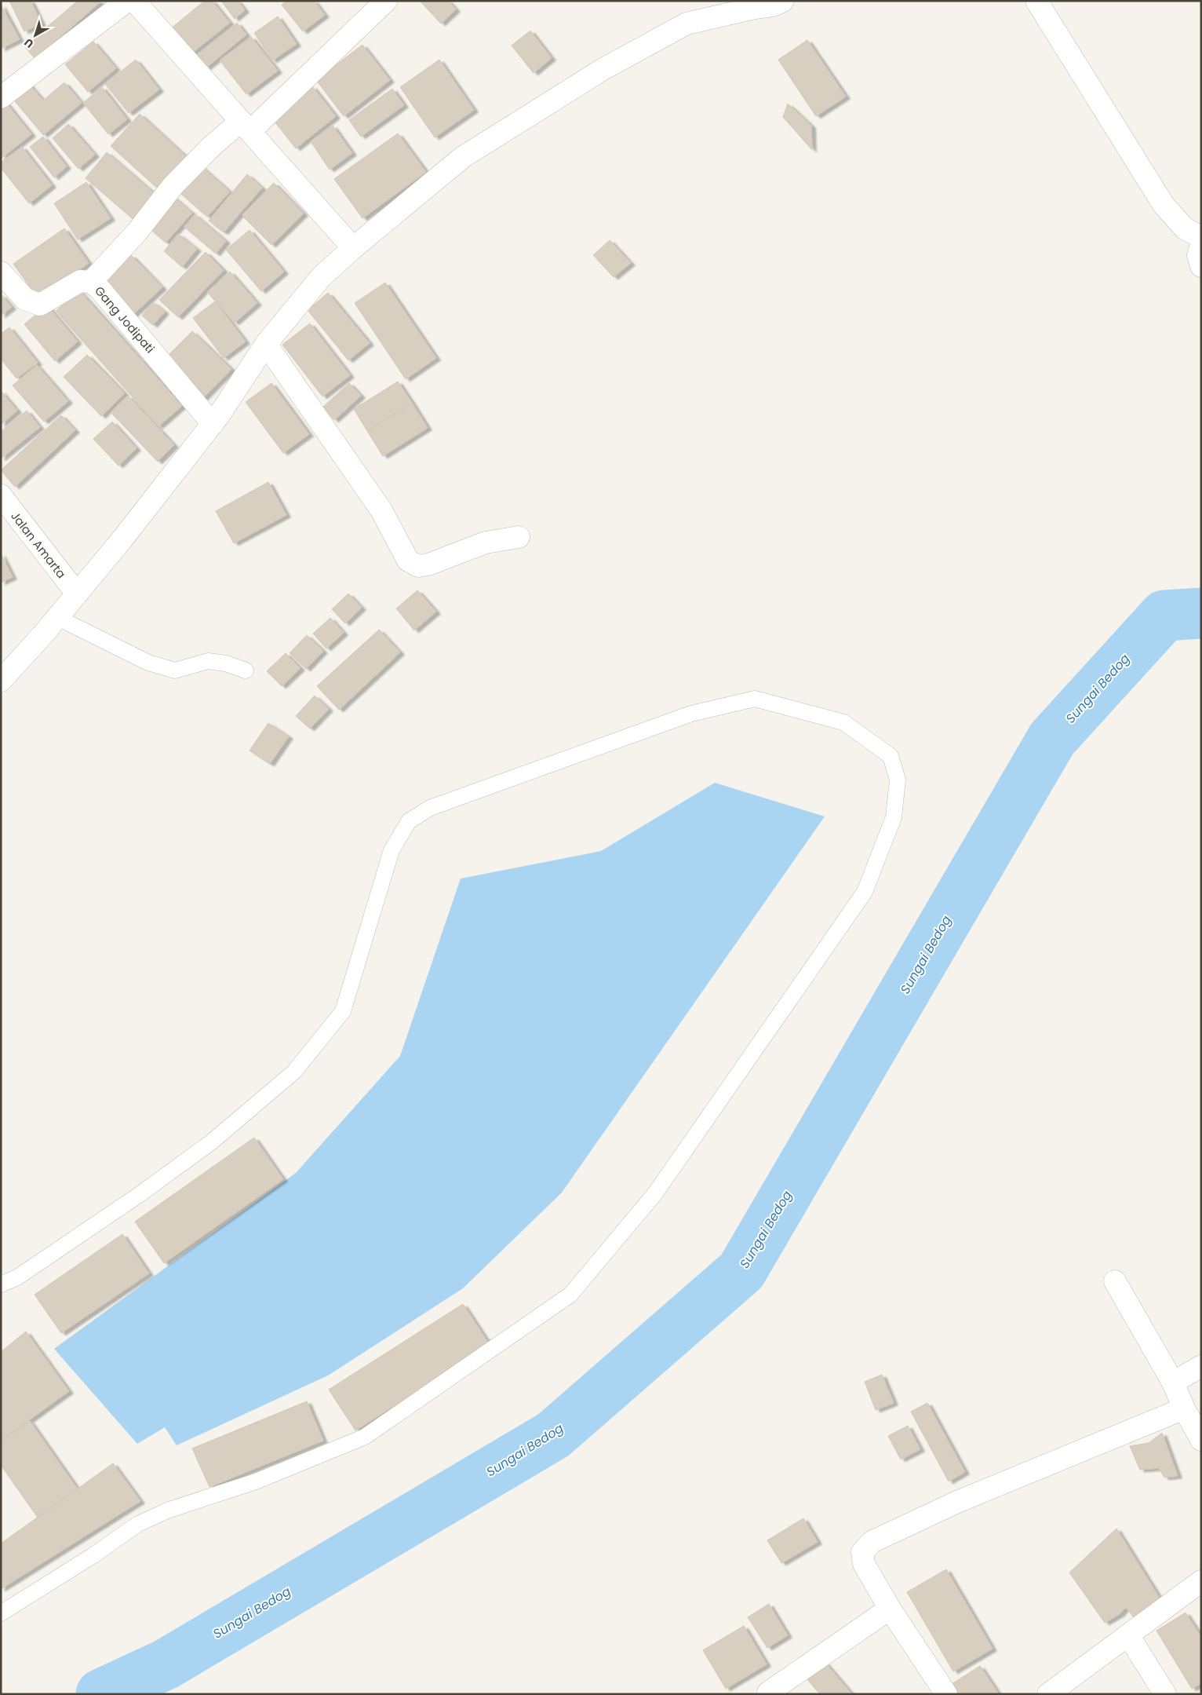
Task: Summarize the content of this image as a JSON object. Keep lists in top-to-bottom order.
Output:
{
  "streets": {
    "street": ["Gang Jodipati", "Jalan Amarta"]
  },
  "water": ["Sungai Bedog"],
  "north": "bottom left"
}
